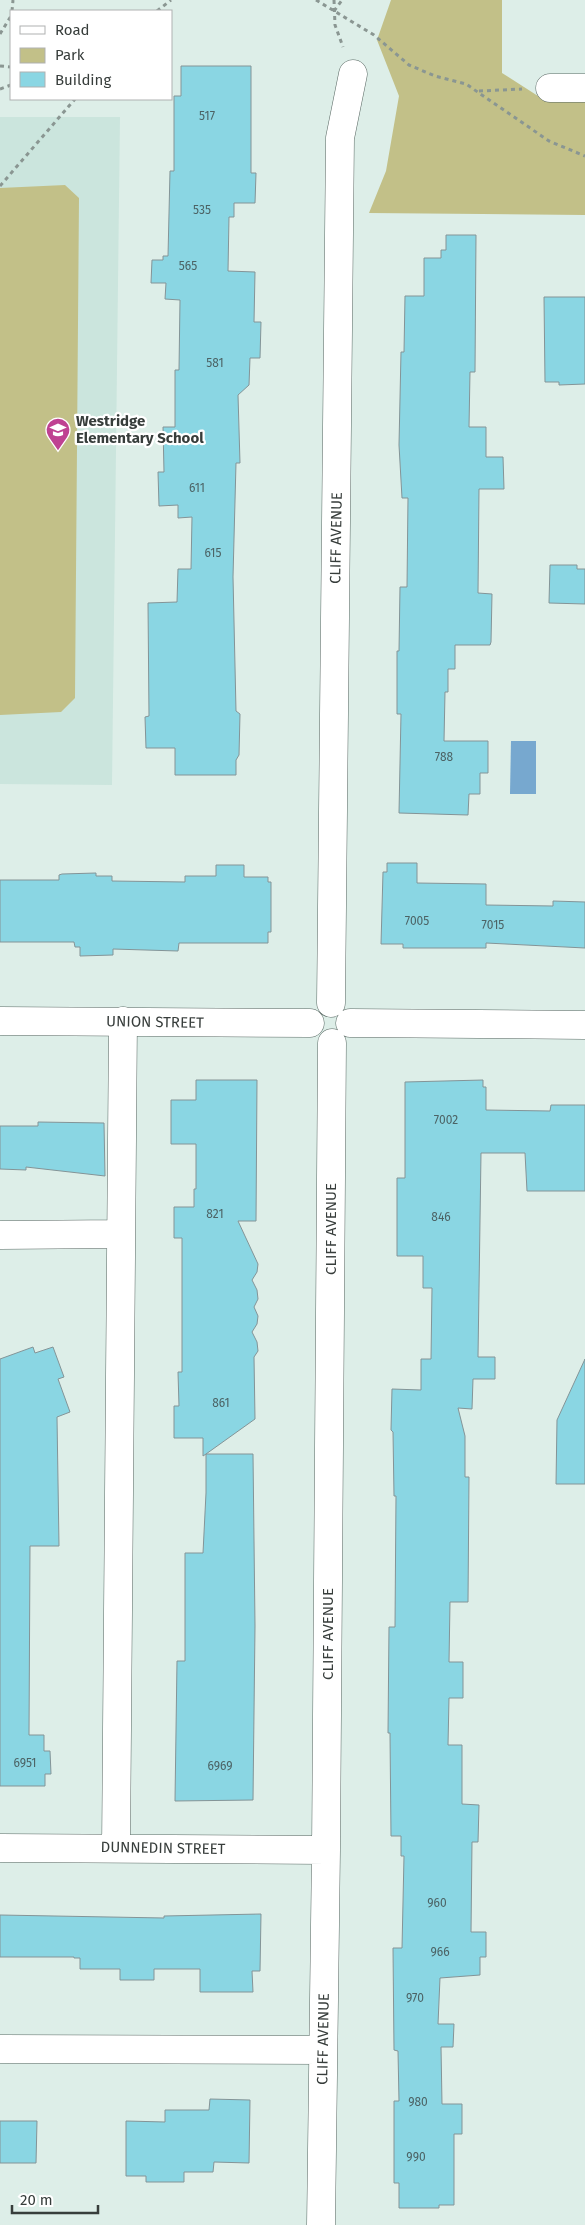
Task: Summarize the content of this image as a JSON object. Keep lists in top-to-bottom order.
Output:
{
  "streets": {
    "street": ["CLIFF AVENUE", "UNION STREET", "DUNNEDIN STREET"]
  },
  "crossings": [
    ["CLIFF AVENUE", "UNION STREET"],
    ["CLIFF AVENUE", "DUNNEDIN STREET"]
  ],
  "places": {
    "school or university": ["Westridge Elementary School"]
  },
  "house_numbers": [
    "517",
    "535",
    "565",
    "581",
    "611",
    "615",
    "788",
    "7005",
    "7015",
    "7002",
    "821",
    "846",
    "861",
    "6951",
    "6969",
    "960",
    "966",
    "970",
    "980",
    "990"
  ],
  "legend": ["Road", "Park", "Building"],
  "scale_bar": "20 m"
}
